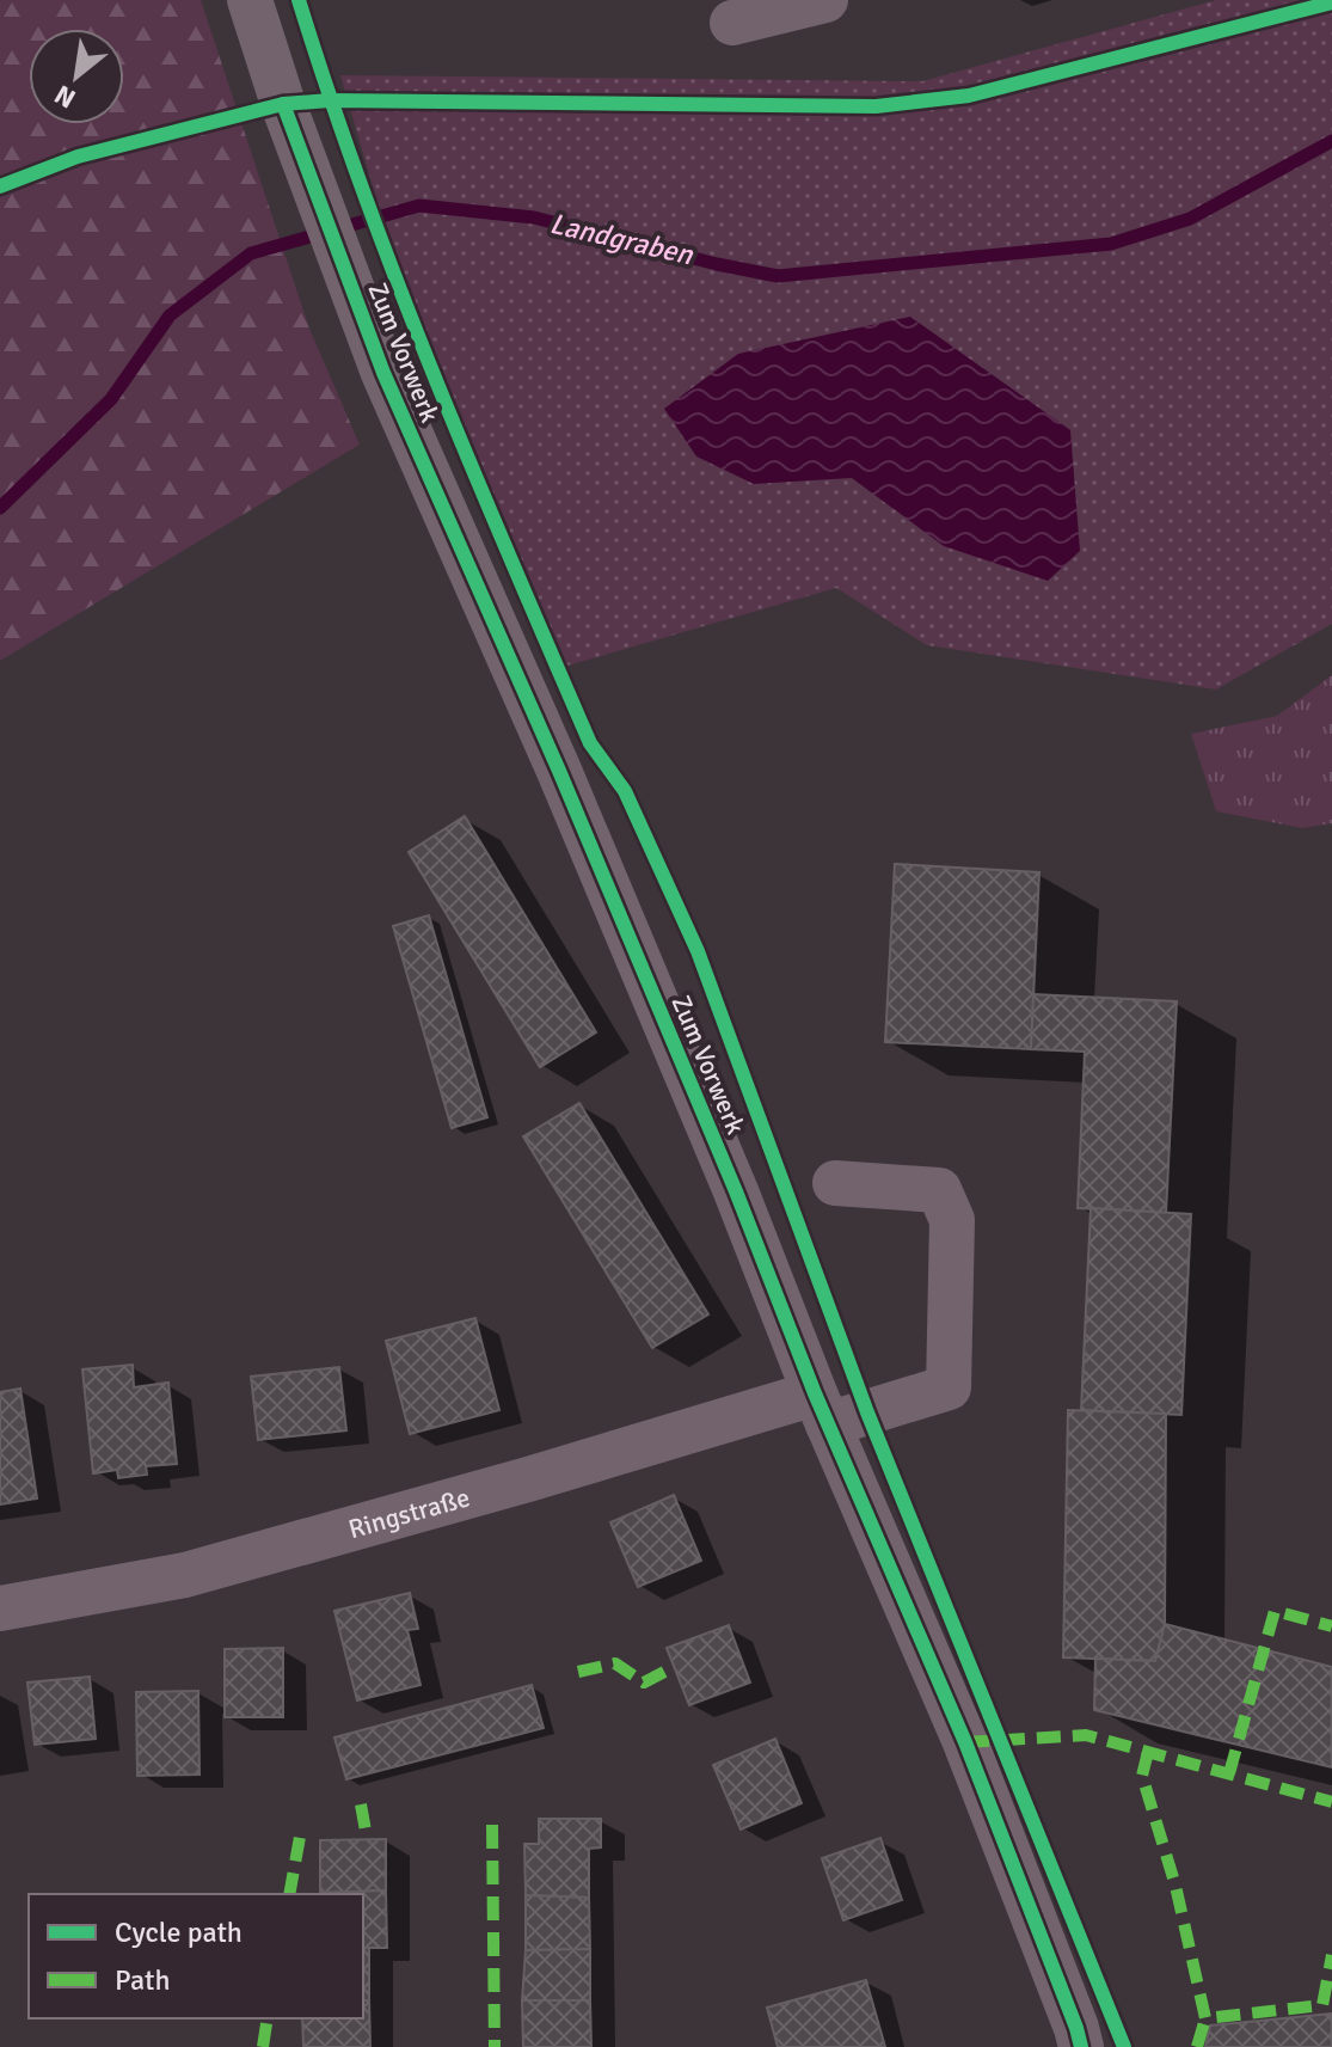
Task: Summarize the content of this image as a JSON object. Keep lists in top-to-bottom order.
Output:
{
  "streets": {
    "street": ["Zum Vorwerk", "Ringstraße"]
  },
  "crossings": [
    ["Zum Vorwerk", "Ringstraße"]
  ],
  "water": ["Landgraben"],
  "legend": ["Cycle path", "Path"],
  "north": "bottom left"
}
